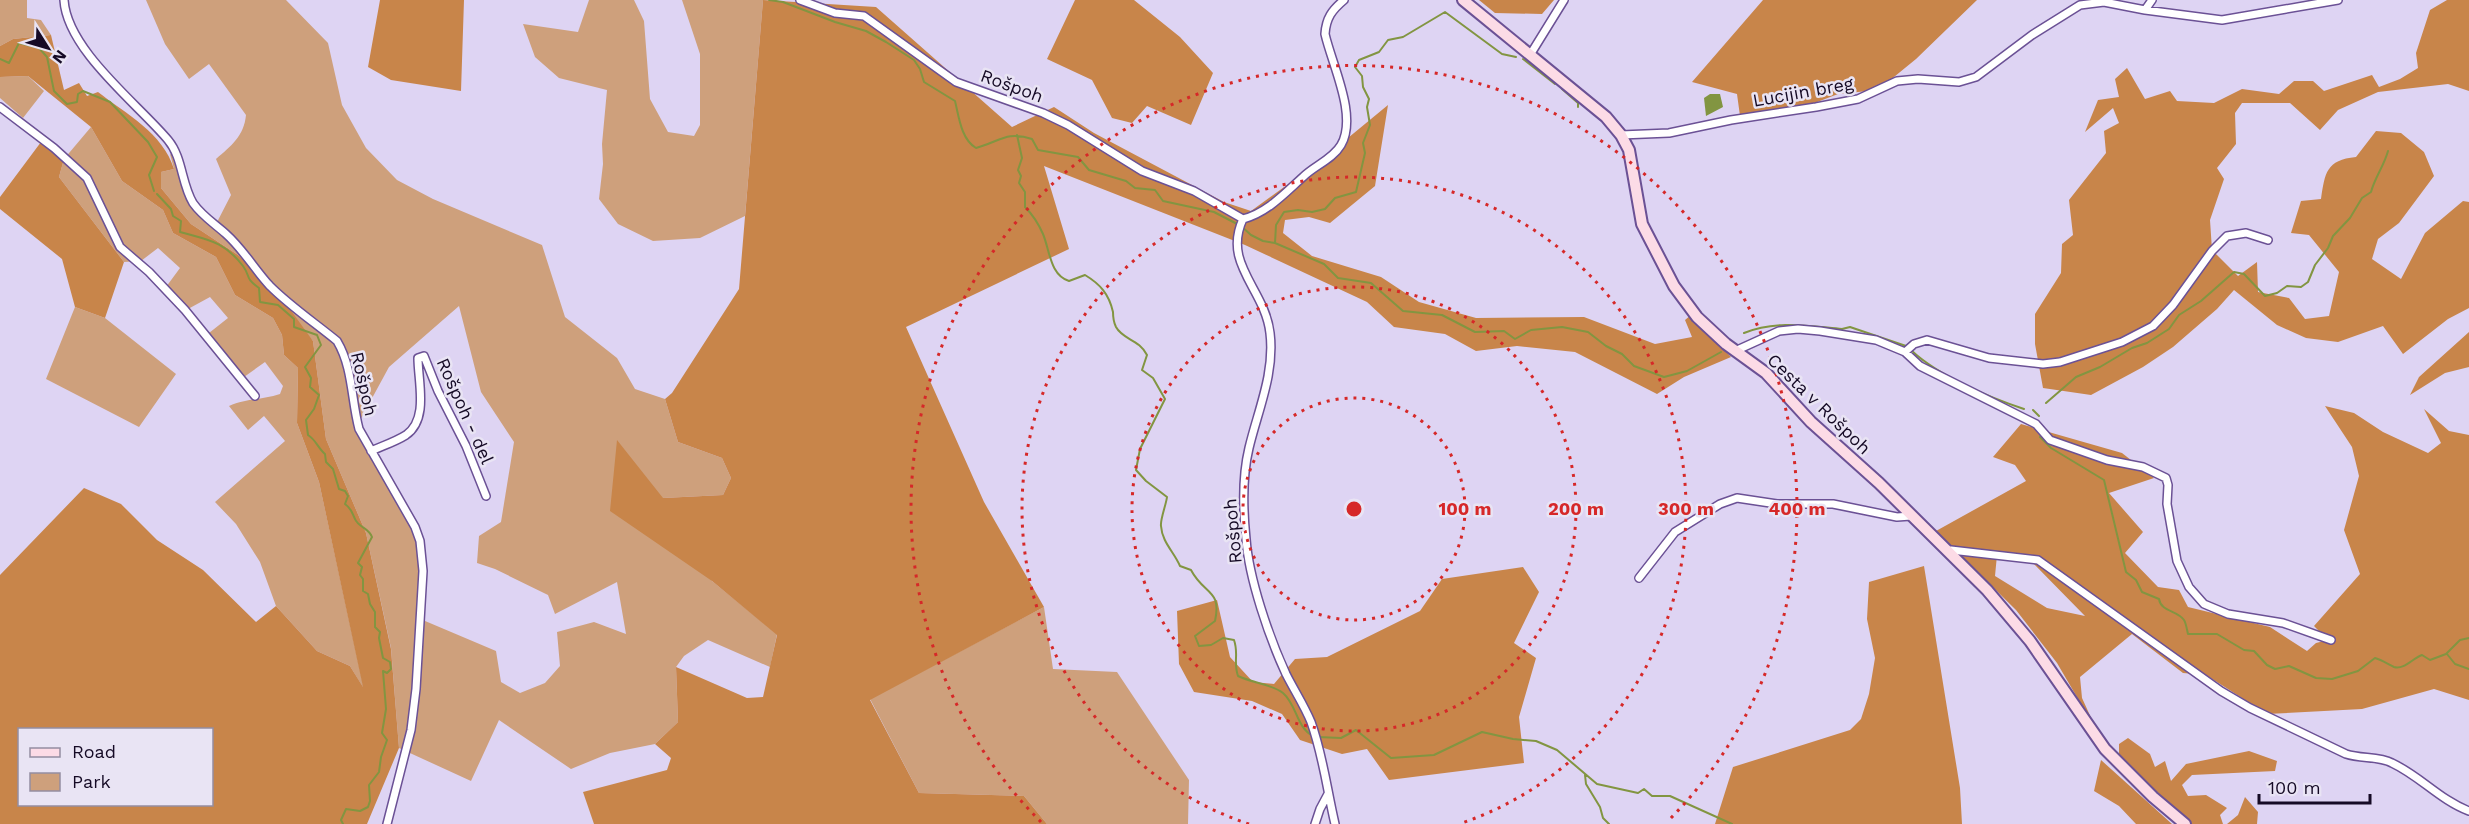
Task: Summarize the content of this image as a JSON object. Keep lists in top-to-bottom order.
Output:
{
  "streets": {
    "street": [
      "Rošpoh",
      "Lucijin breg",
      "Cesta v Rošpoh",
      "Rošpoh - del"
    ]
  },
  "crossings": [
    ["Rošpoh", "Rošpoh - del"],
    ["Lucijin breg", "Cesta v Rošpoh"]
  ],
  "legend": ["Road", "Park"],
  "scale_bar": "100 m",
  "north": "bottom right",
  "rings": [
    "100 m",
    "200 m",
    "300 m",
    "400 m"
  ]
}
